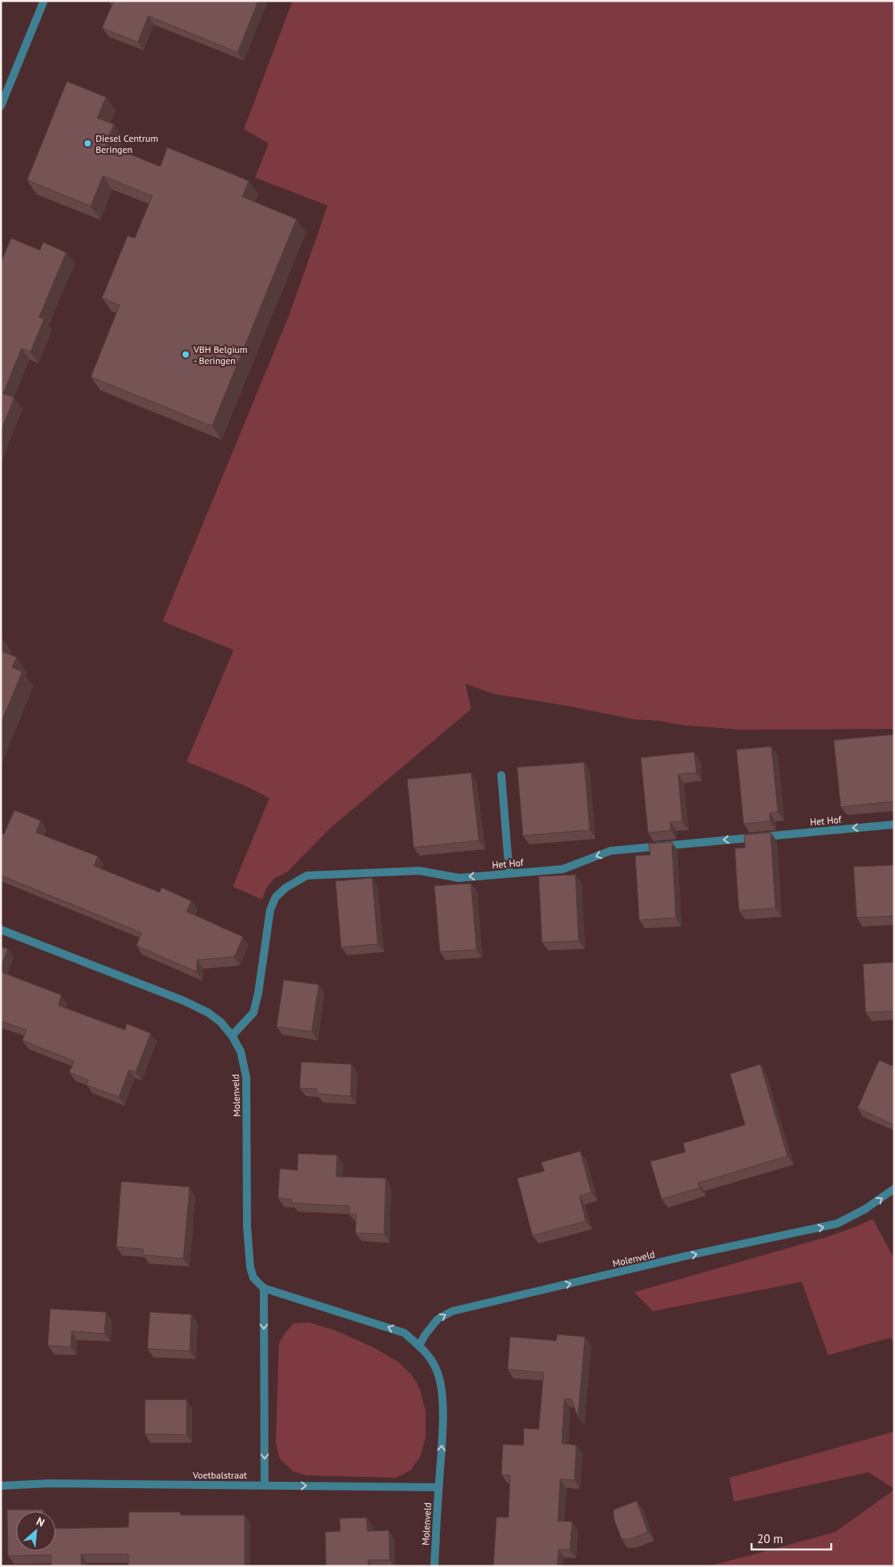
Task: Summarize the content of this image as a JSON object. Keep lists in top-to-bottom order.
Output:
{
  "streets": {
    "street": ["Het Hof", "Molenveld", "Voetbalstraat"]
  },
  "crossings": [
    ["Het Hof", "Molenveld"],
    ["Molenveld", "Voetbalstraat"]
  ],
  "one_way": ["Het Hof", "Voetbalstraat"],
  "places": ["Diesel Centrum Beringen", "VBH Belgium - Beringen"],
  "scale_bar": "20 m",
  "north": "top right"
}
